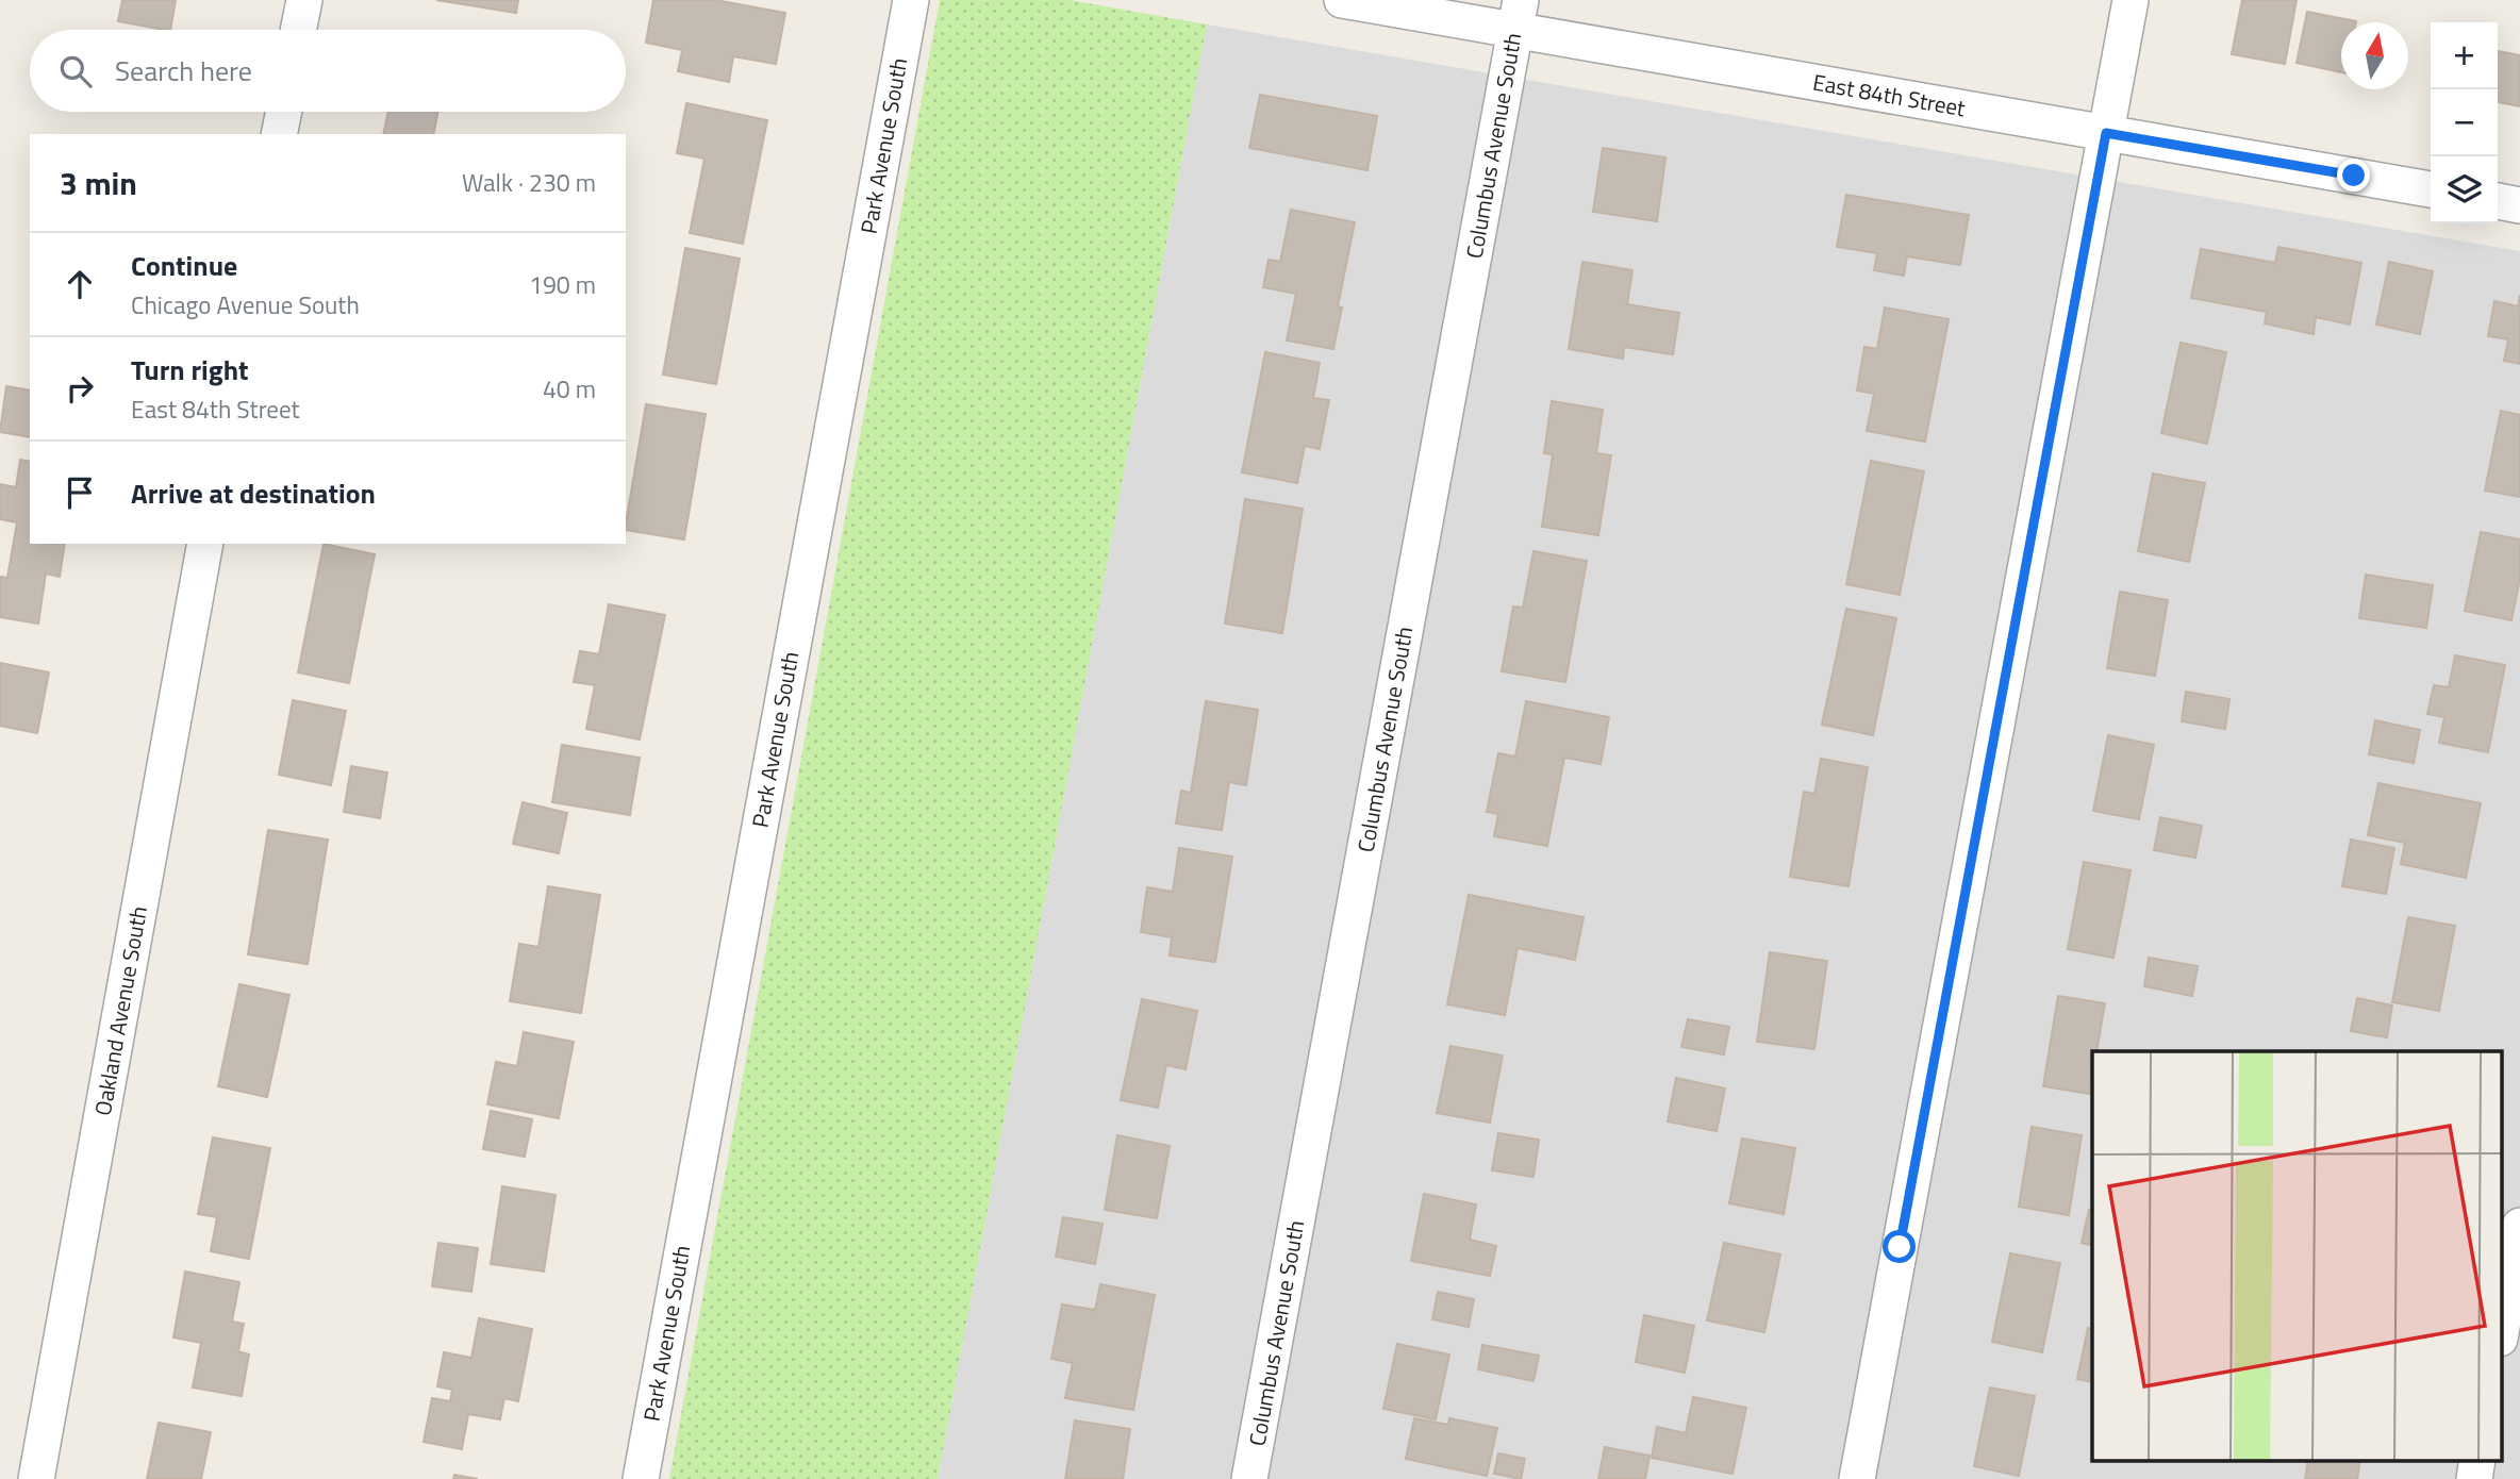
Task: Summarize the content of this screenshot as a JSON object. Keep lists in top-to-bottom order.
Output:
{
  "streets": {
    "street": [
      "East 84th Street",
      "Park Avenue South",
      "Columbus Avenue South",
      "Oakland Avenue South"
    ]
  },
  "crossings": [
    ["East 84th Street", "Columbus Avenue South"]
  ],
  "north": "top",
  "page": {
    "map_buttons": ["+", "−"],
    "search": "Search here",
    "heading": ["3 min", "Walk · 230 m"],
    "list": [
      ["Continue", "Chicago Avenue South", "190 m"],
      ["Turn right", "East 84th Street", "40 m"],
      "Arrive at destination"
    ]
  }
}
